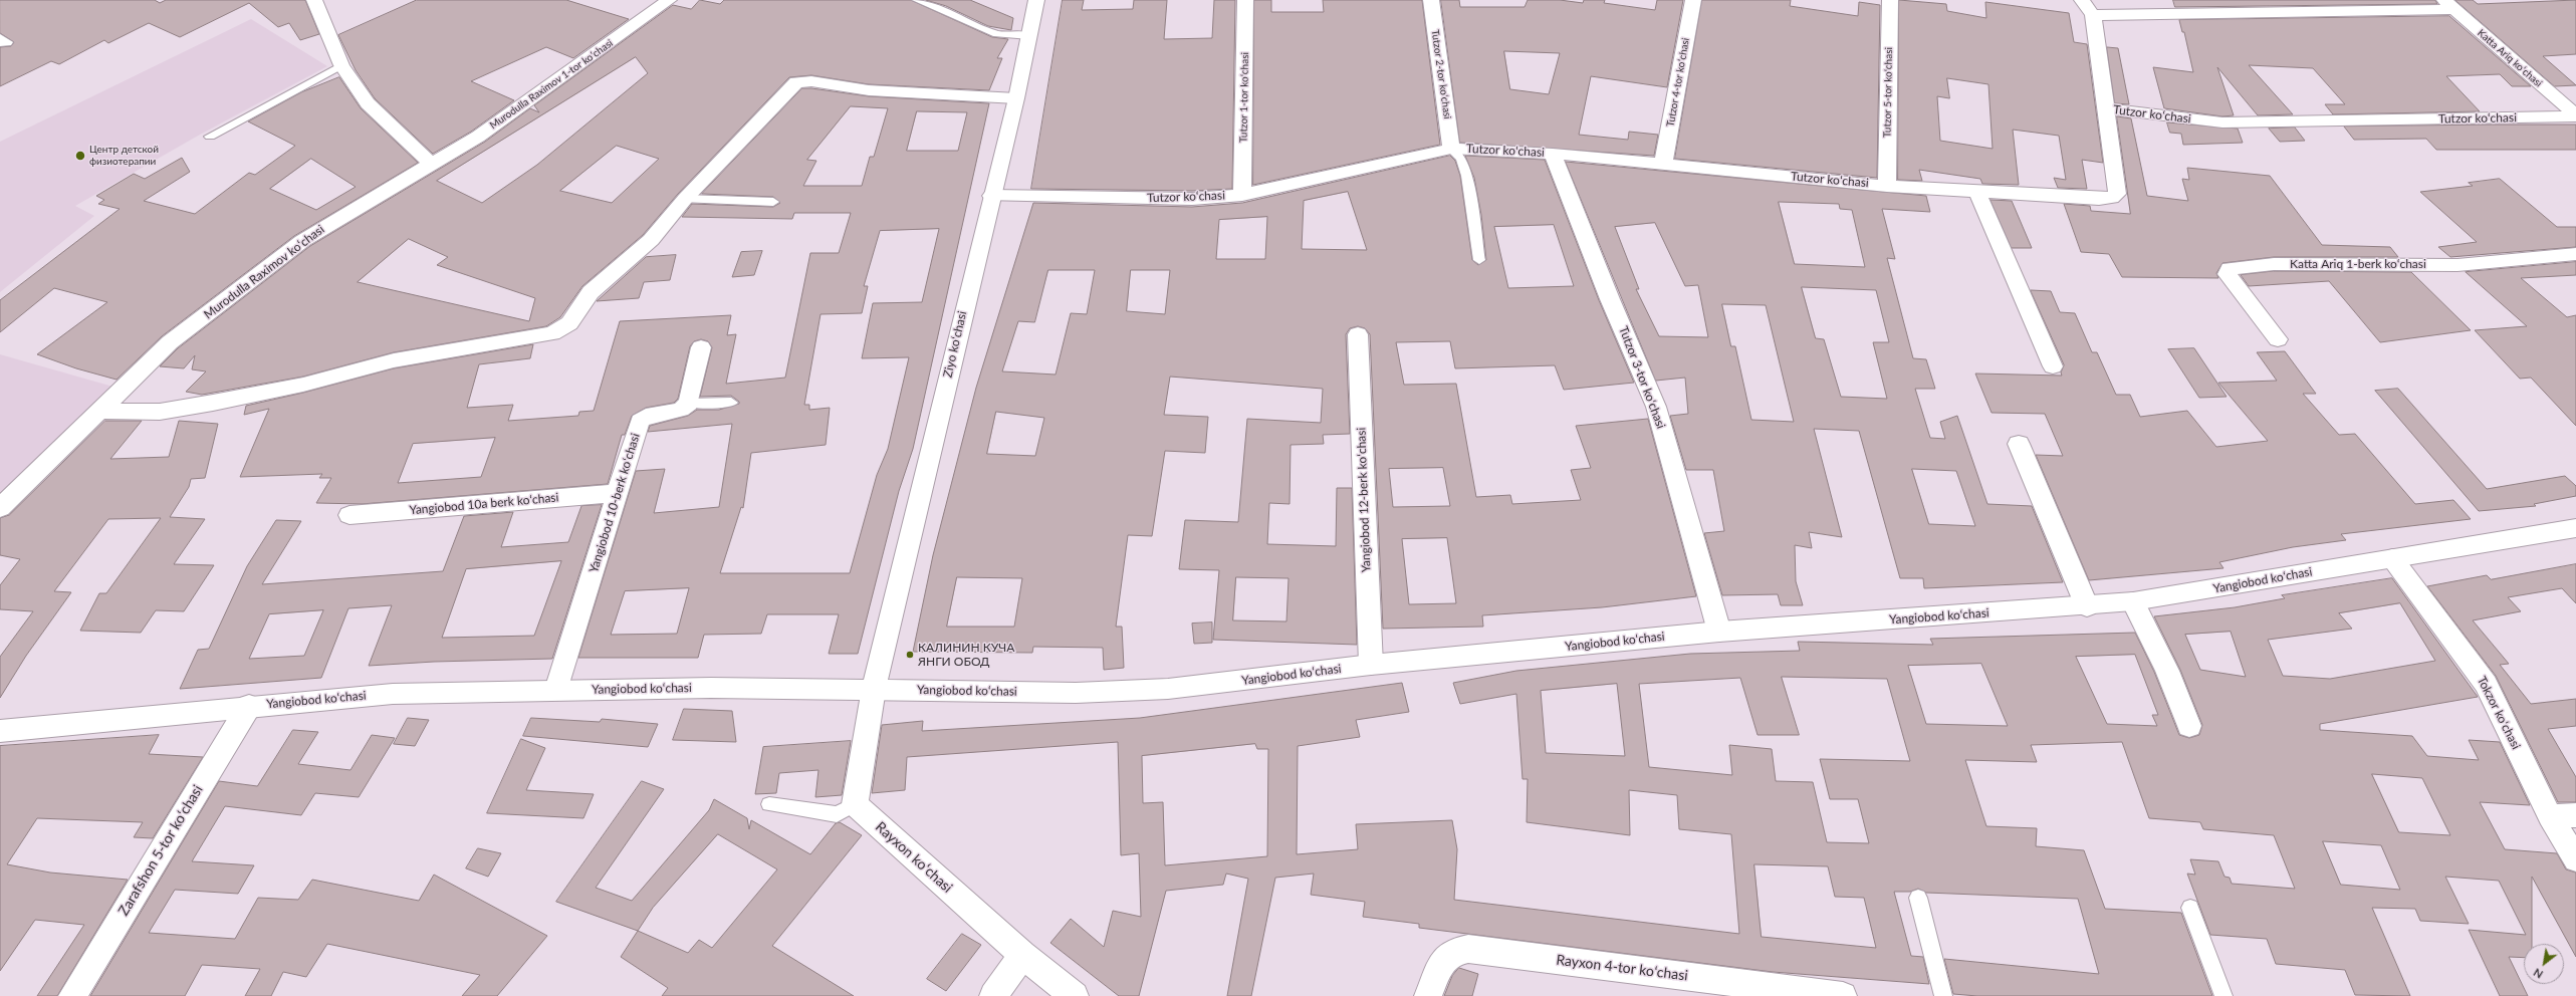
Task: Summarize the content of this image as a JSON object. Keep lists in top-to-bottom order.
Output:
{
  "streets": {
    "street": [
      "Katta Ariq koʻchasi",
      "Tutzor 2-tor koʻchasi",
      "Tutzor 4-tor koʻchasi",
      "Murodulla Raximov 1-tor koʻchasi",
      "Tutzor 5-tor koʻchasi",
      "Tutzor 1-tor koʻchasi",
      "Tutzor koʻchasi",
      "Katta Ariq 1-berk koʻchasi",
      "Murodulla Raximov koʻchasi",
      "Ziyo koʻchasi",
      "Tutzor 3-tor koʻchasi",
      "Yangiobod 12-berk koʻchasi",
      "Yangiobod 10-berk koʻchasi",
      "Yangiobod 10a berk koʻchasi",
      "Yangiobod koʻchasi",
      "Tokzor koʻchasi",
      "Zarafshon 5-tor koʻchasi",
      "Rayxon koʻchasi",
      "Rayxon 4-tor koʻchasi"
    ]
  },
  "crossings": [
    ["Katta Ariq koʻchasi", "Tutzor koʻchasi"],
    ["Tutzor 2-tor koʻchasi", "Tutzor koʻchasi"],
    ["Tutzor 4-tor koʻchasi", "Tutzor koʻchasi"],
    ["Murodulla Raximov 1-tor koʻchasi", "Murodulla Raximov koʻchasi"],
    ["Tutzor 5-tor koʻchasi", "Tutzor koʻchasi"],
    ["Tutzor 1-tor koʻchasi", "Tutzor koʻchasi"],
    ["Tutzor koʻchasi", "Ziyo koʻchasi"],
    ["Tutzor koʻchasi", "Tutzor 3-tor koʻchasi"],
    ["Ziyo koʻchasi", "Yangiobod koʻchasi"],
    ["Tutzor 3-tor koʻchasi", "Yangiobod koʻchasi"],
    ["Yangiobod 12-berk koʻchasi", "Yangiobod koʻchasi"],
    ["Yangiobod 10-berk koʻchasi", "Yangiobod 10a berk koʻchasi"],
    ["Yangiobod 10-berk koʻchasi", "Yangiobod koʻchasi"],
    ["Yangiobod koʻchasi", "Tokzor koʻchasi"],
    ["Yangiobod koʻchasi", "Zarafshon 5-tor koʻchasi"]
  ],
  "places": ["Центр детской физиотерапии", "КАЛИНИН КУЧА ЯНГИ ОБОД"],
  "north": "bottom left"
}
